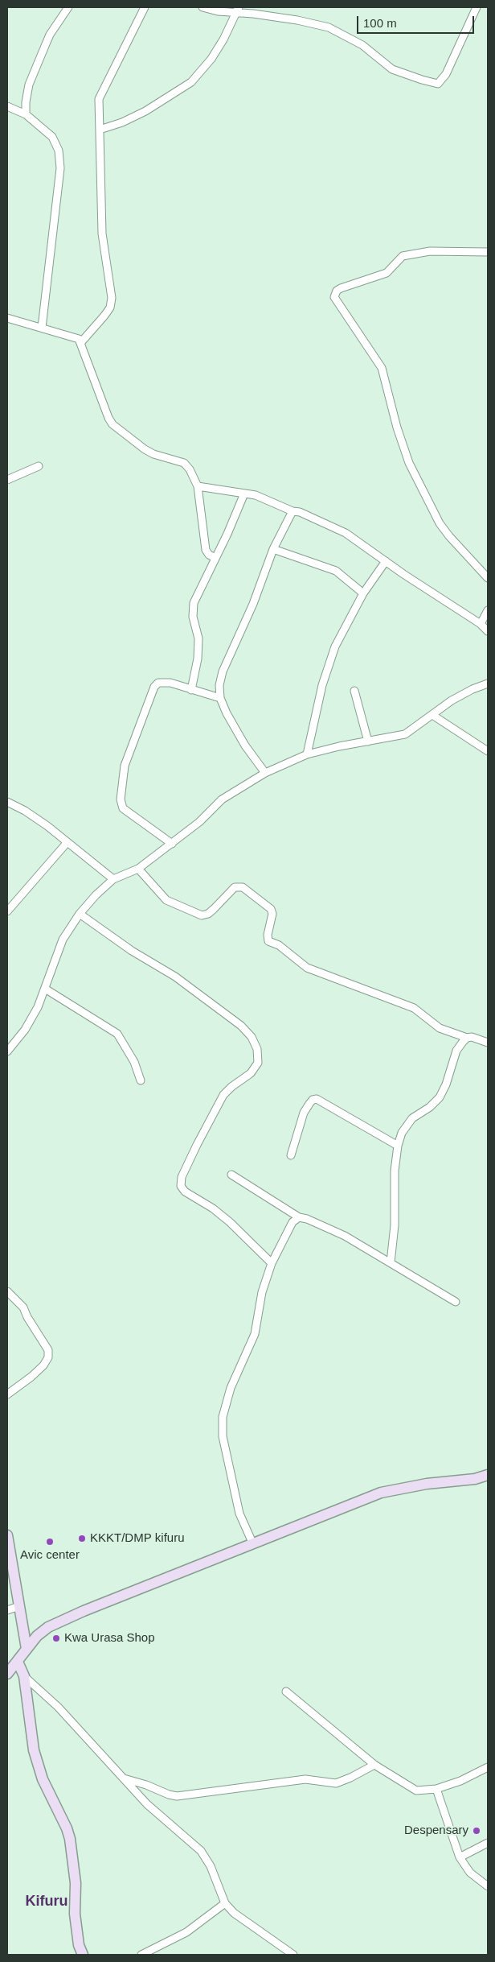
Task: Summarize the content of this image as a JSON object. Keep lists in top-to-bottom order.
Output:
{
  "districts": ["Kifuru"],
  "places": [
    "KKKT/DMP kifuru",
    "Avic center",
    "Kwa Urasa Shop",
    "Despensary"
  ],
  "scale_bar": "100 m"
}
